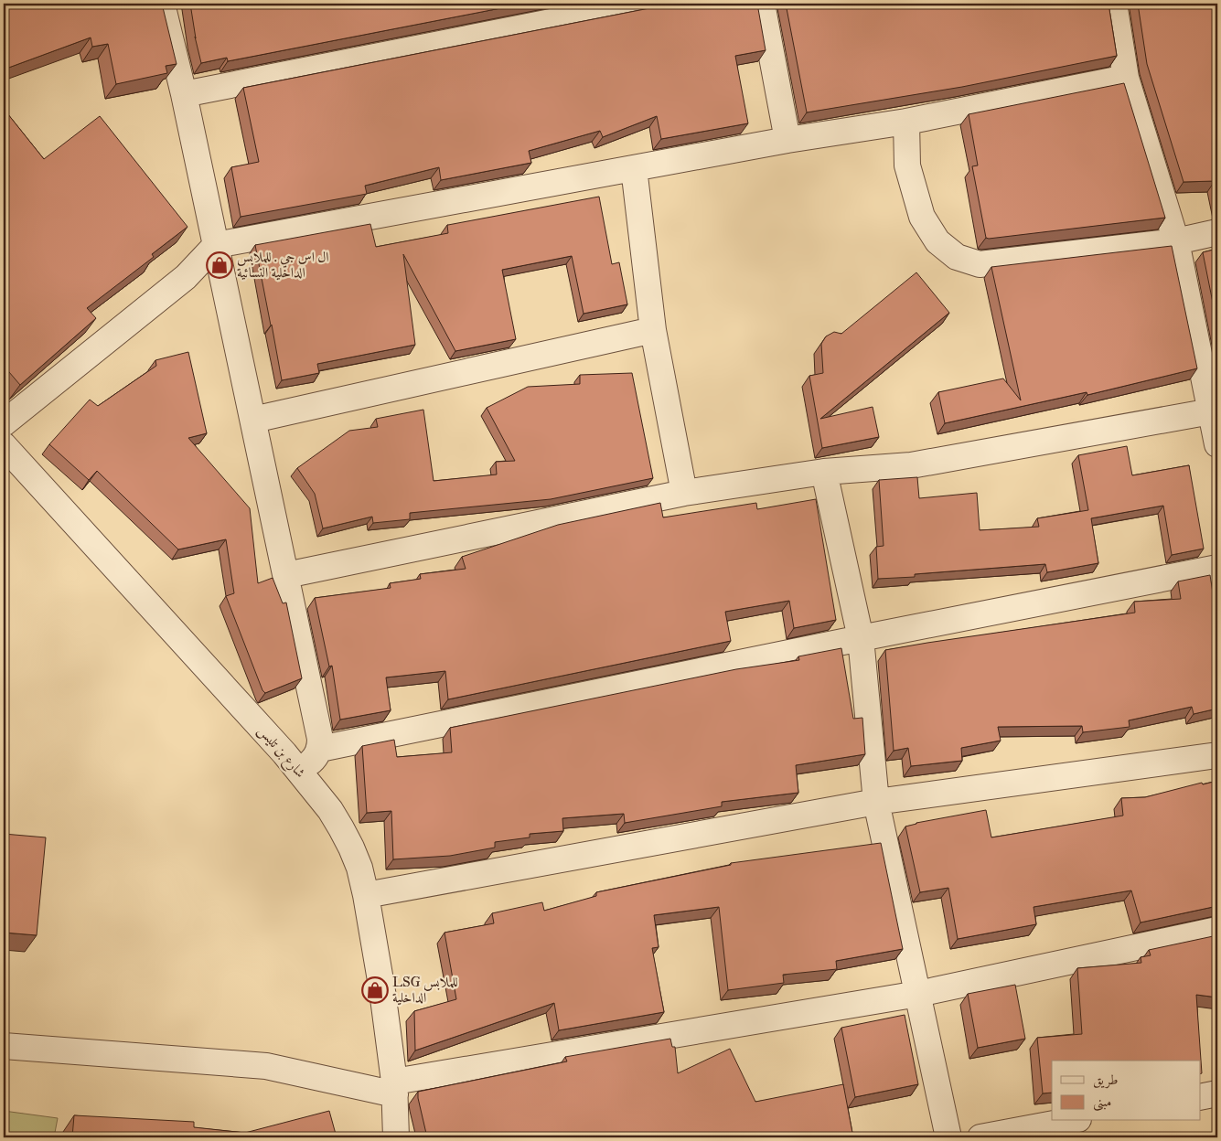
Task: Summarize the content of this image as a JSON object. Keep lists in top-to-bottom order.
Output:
{
  "streets": {
    "street": ["شارع بن تليس"]
  },
  "places": {
    "shop": ["ال اس جي . للملابس الداخلية النسائية", "LSG للملابس الداخلية"]
  },
  "legend": ["طريق", "مبنى"]
}
